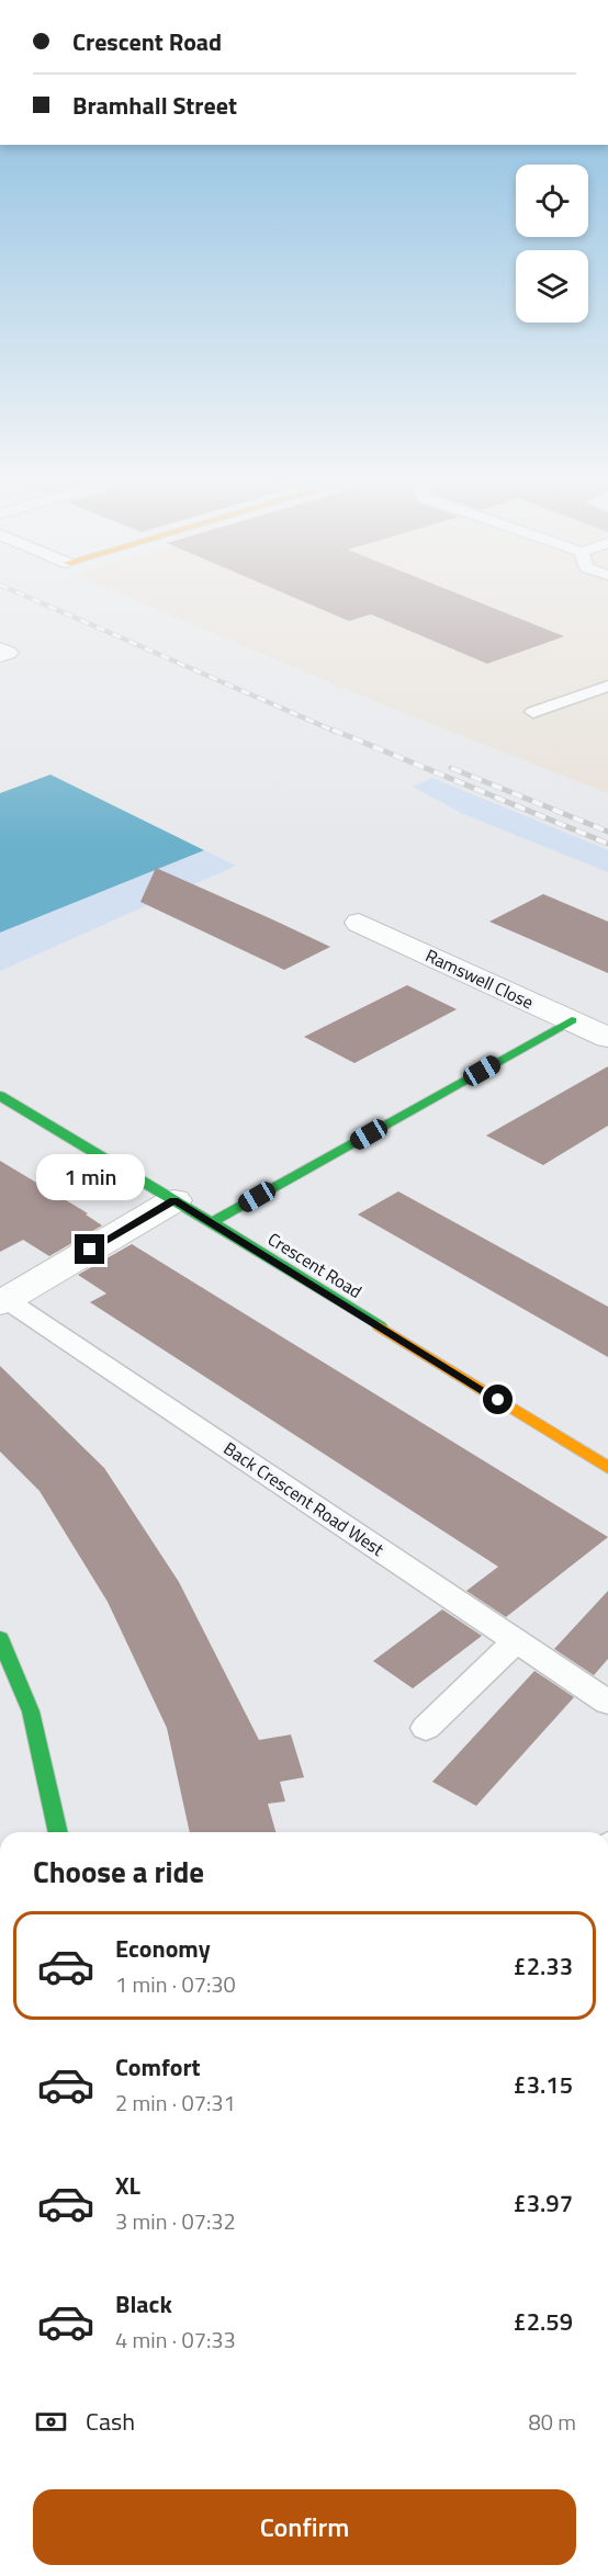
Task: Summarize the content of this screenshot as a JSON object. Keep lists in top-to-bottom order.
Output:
{
  "streets": {
    "street": ["Ramswell Close", "Crescent Road"],
    "lane": ["Back Crescent Road West"]
  },
  "page": {
    "banner": ["Crescent Road", "Bramhall Street"],
    "bubble": "1 min",
    "heading": "Choose a ride",
    "list": [
      {
        "name": "Economy",
        "note": "1 min · 07:30",
        "value": "£2.33"
      },
      {
        "name": "Comfort",
        "note": "2 min · 07:31",
        "value": "£3.15"
      },
      {
        "name": "XL",
        "note": "3 min · 07:32",
        "value": "£3.97"
      },
      {
        "name": "Black",
        "note": "4 min · 07:33",
        "value": "£2.59"
      }
    ],
    "pay": ["Cash", "80 m"],
    "buttons": "Confirm"
  }
}
